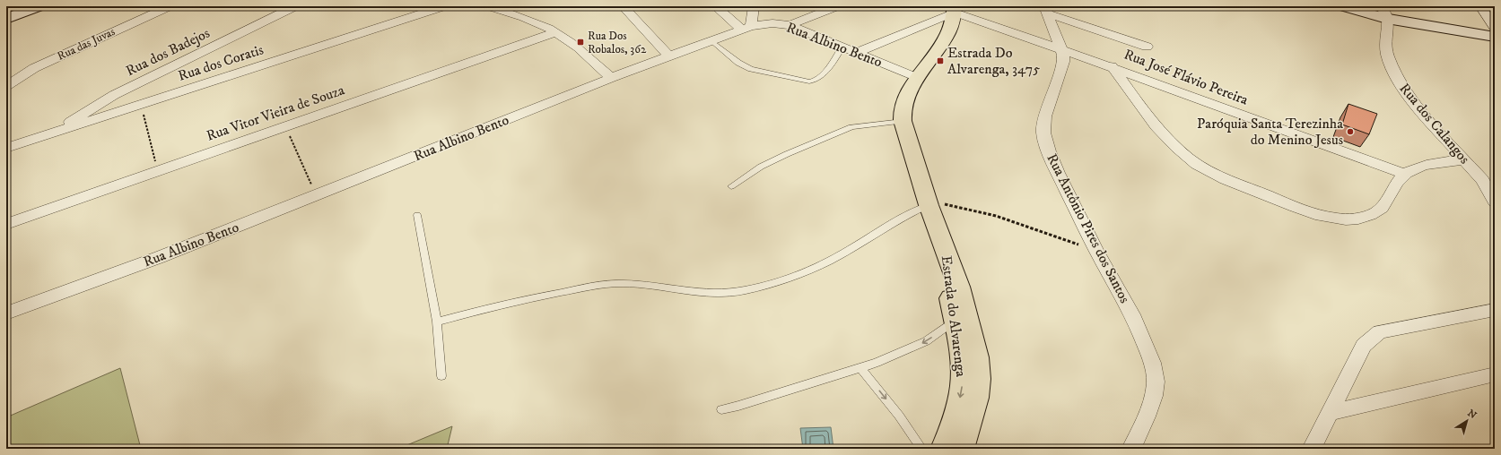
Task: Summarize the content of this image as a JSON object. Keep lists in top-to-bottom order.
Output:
{
  "streets": {
    "main road": ["Estrada do Alvarenga"],
    "street": [
      "Rua das Juvas",
      "Rua Albino Bento",
      "Rua dos Badejos",
      "Rua dos Coratis",
      "Rua José Flávio Pereira",
      "Rua Vitor Vieira de Souza",
      "Rua dos Calangos",
      "Rua Antônio Pires dos Santos"
    ]
  },
  "crossings": [
    ["Rua Albino Bento", "Estrada do Alvarenga"],
    ["Rua dos Badejos", "Rua dos Coratis"],
    ["Rua José Flávio Pereira", "Rua Antônio Pires dos Santos"],
    ["Rua José Flávio Pereira", "Estrada do Alvarenga"]
  ],
  "places": {
    "transit": ["Rua Dos Robalos, 362", "Estrada Do Alvarenga, 3475"],
    "other": ["Paróquia Santa Terezinha do Menino Jesus"]
  },
  "north": "top right"
}
